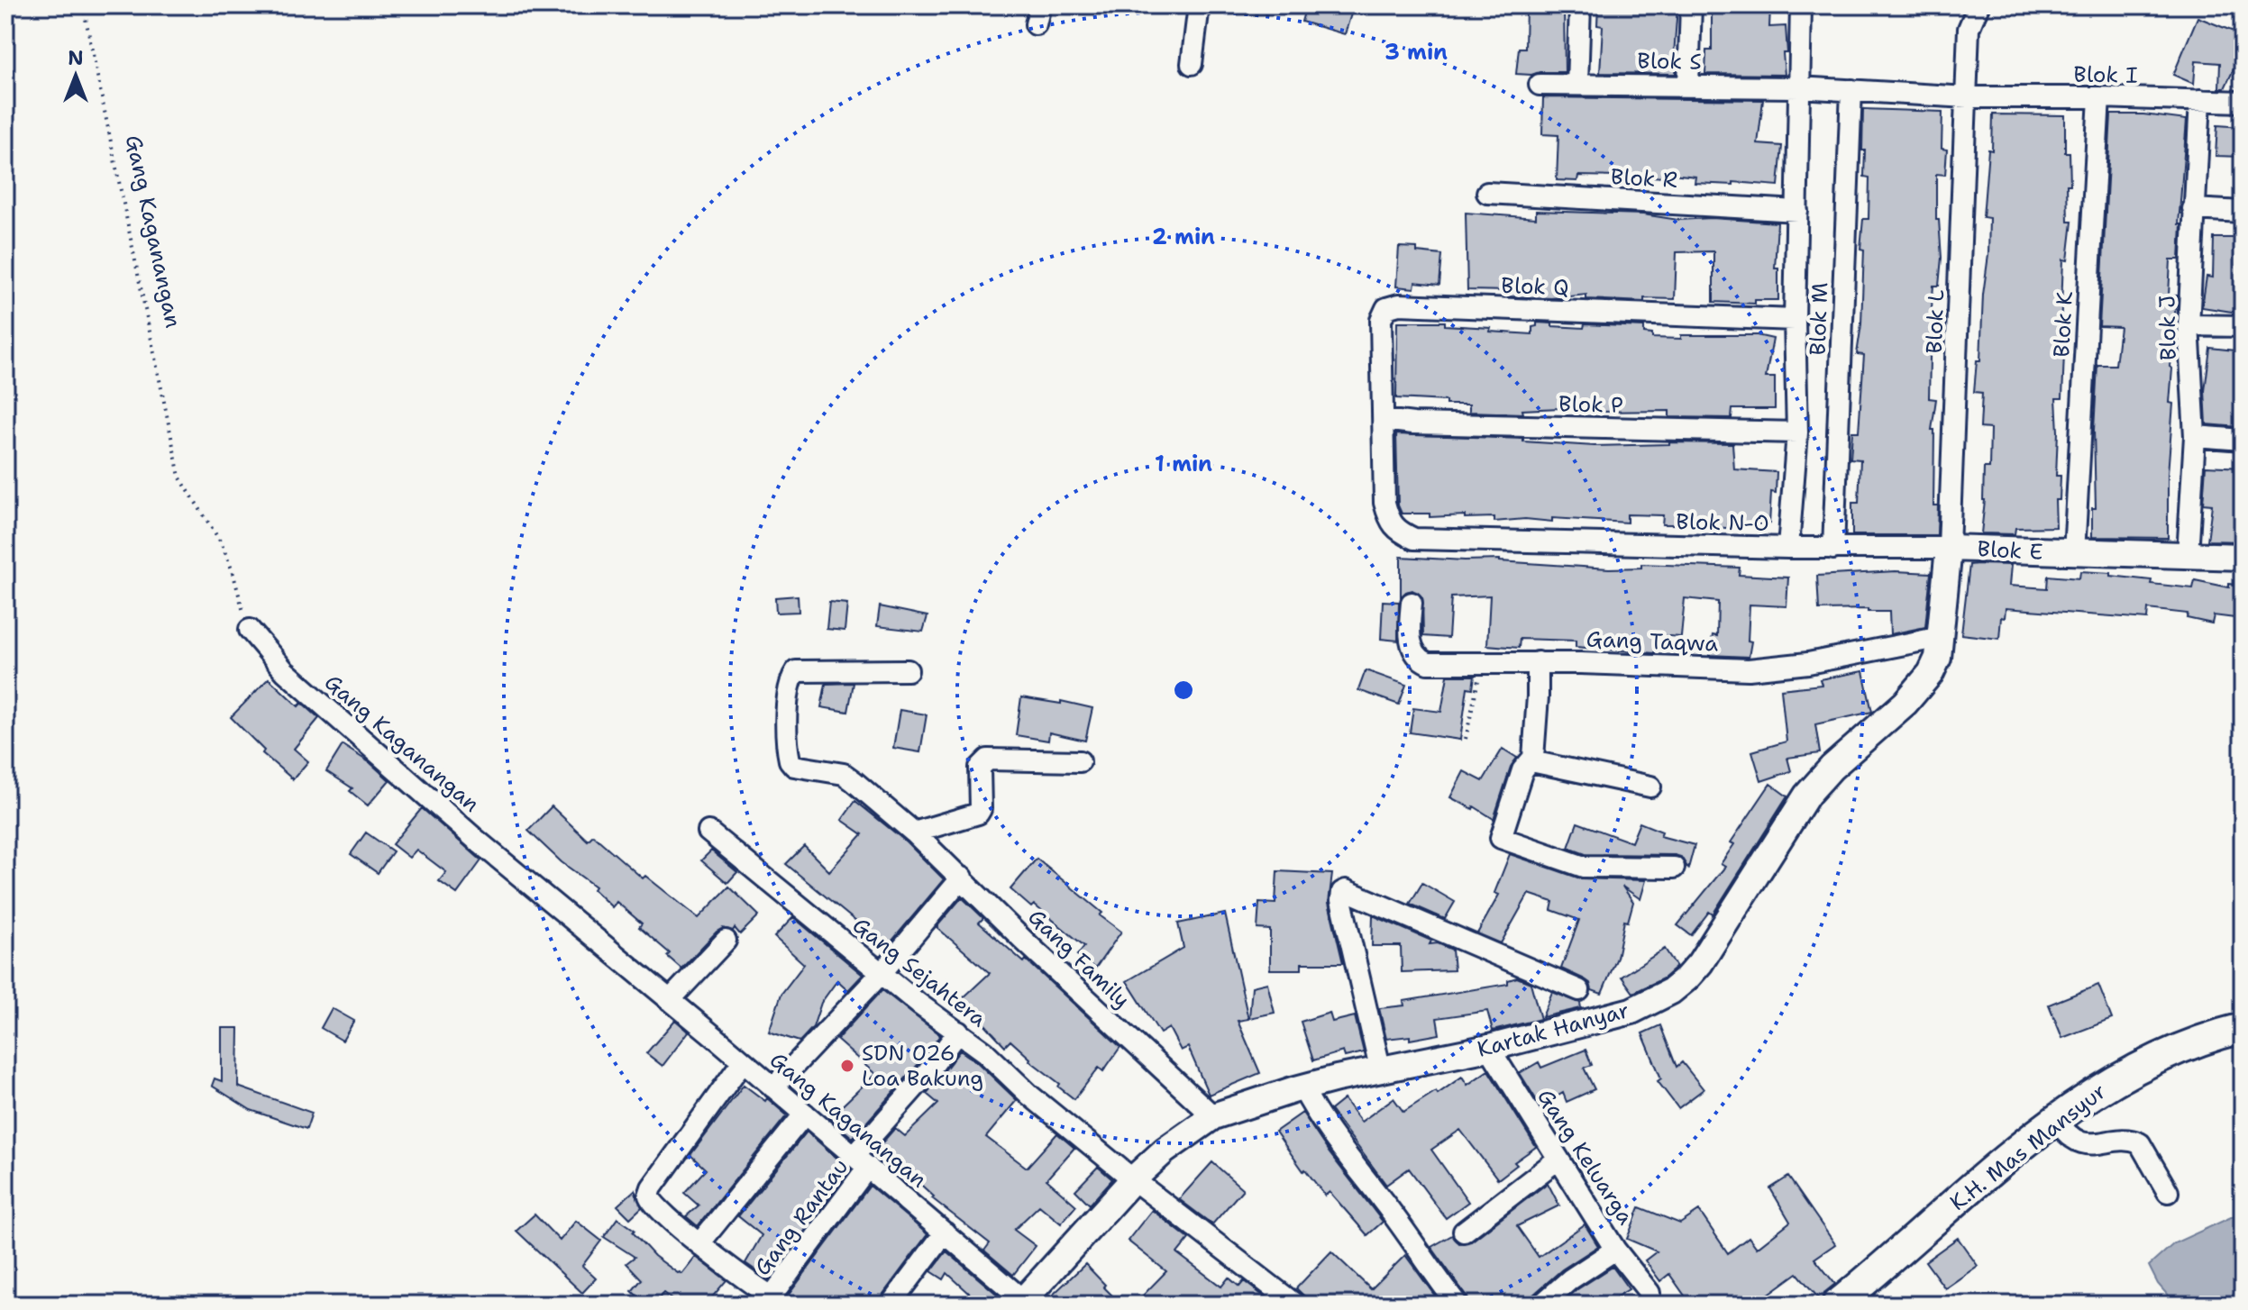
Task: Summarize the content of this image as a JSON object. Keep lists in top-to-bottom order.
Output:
{
  "streets": {
    "main road": ["K.H. Mas Mansyur"],
    "street": [
      "Blok S",
      "Blok I",
      "Blok R",
      "Gang Kaganangan",
      "Blok Q",
      "Blok M",
      "Blok L",
      "Blok K",
      "Blok J",
      "Blok P",
      "Blok N-O",
      "Blok E",
      "Gang Taqwa",
      "Gang Family",
      "Gang Sejahtera",
      "Kartak Hanyar",
      "Gang Keluarga",
      "Gang Rantau"
    ]
  },
  "crossings": [
    ["Blok S", "Blok N-O"],
    ["Blok I", "Blok L"],
    ["Blok I", "Blok K"],
    ["Blok I", "Blok J"],
    ["Blok R", "Blok N-O"],
    ["Gang Kaganangan", "Kartak Hanyar"],
    ["Gang Kaganangan", "Gang Rantau"],
    ["Blok Q", "Blok P"],
    ["Blok Q", "Blok N-O"],
    ["Blok M", "Blok E"],
    ["Blok L", "Blok E"],
    ["Blok L", "Kartak Hanyar"],
    ["Blok K", "Blok E"],
    ["Blok J", "Blok E"],
    ["Blok P", "Blok N-O"],
    ["Blok N-O", "Blok E"],
    ["Blok E", "Kartak Hanyar"],
    ["Gang Taqwa", "Kartak Hanyar"],
    ["Gang Family", "Kartak Hanyar"],
    ["Gang Sejahtera", "Kartak Hanyar"],
    ["Gang Sejahtera", "Gang Rantau"],
    ["Kartak Hanyar", "Gang Keluarga"]
  ],
  "places": ["SDN 026 Loa Bakung"],
  "north": "top",
  "rings": ["3 min", "2 min", "1 min"]
}
